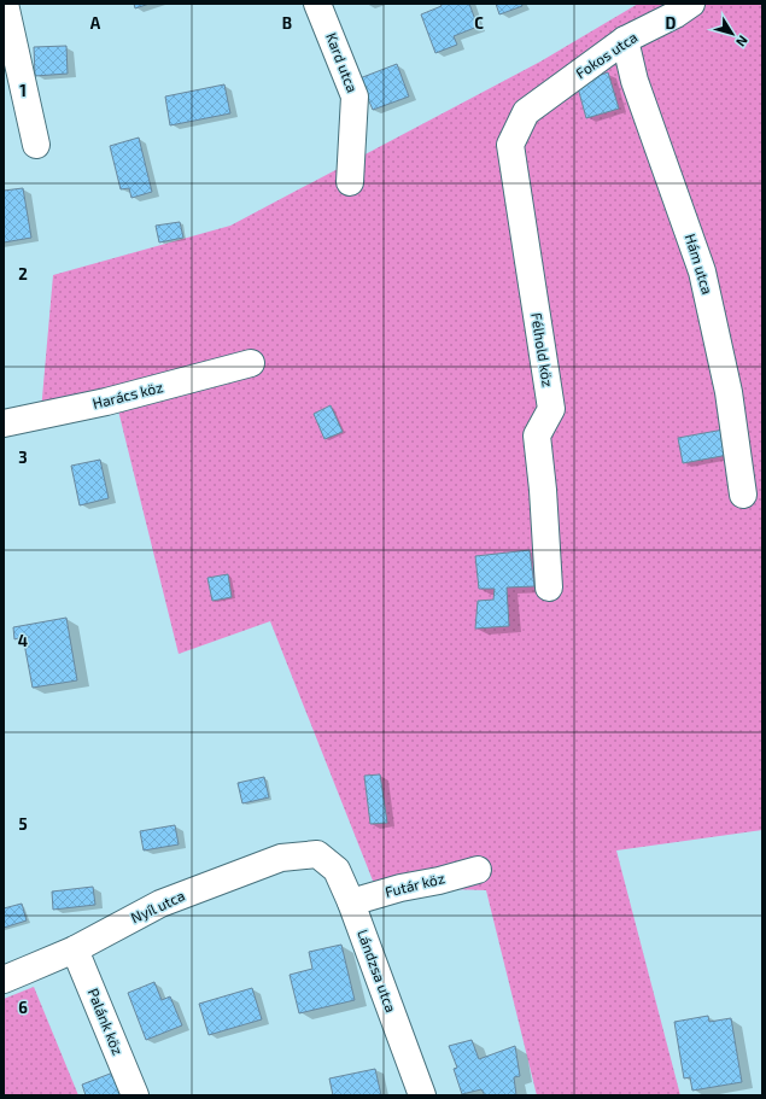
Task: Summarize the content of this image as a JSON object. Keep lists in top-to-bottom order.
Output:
{
  "streets": {
    "street": [
      "Fokos utca",
      "Kard utca",
      "Hám utca",
      "Félhold köz",
      "Harács köz",
      "Futár köz",
      "Nyíl utca",
      "Lándzsa utca",
      "Palánk köz"
    ]
  },
  "crossings": [
    ["Fokos utca", "Hám utca"],
    ["Fokos utca", "Félhold köz"],
    ["Futár köz", "Lándzsa utca"],
    ["Nyíl utca", "Lándzsa utca"],
    ["Nyíl utca", "Palánk köz"]
  ],
  "north": "bottom right",
  "grid": {
    "columns": [
      "A",
      "B",
      "C",
      "D"
    ],
    "rows": [
      "1",
      "2",
      "3",
      "4",
      "5",
      "6"
    ]
  }
}
